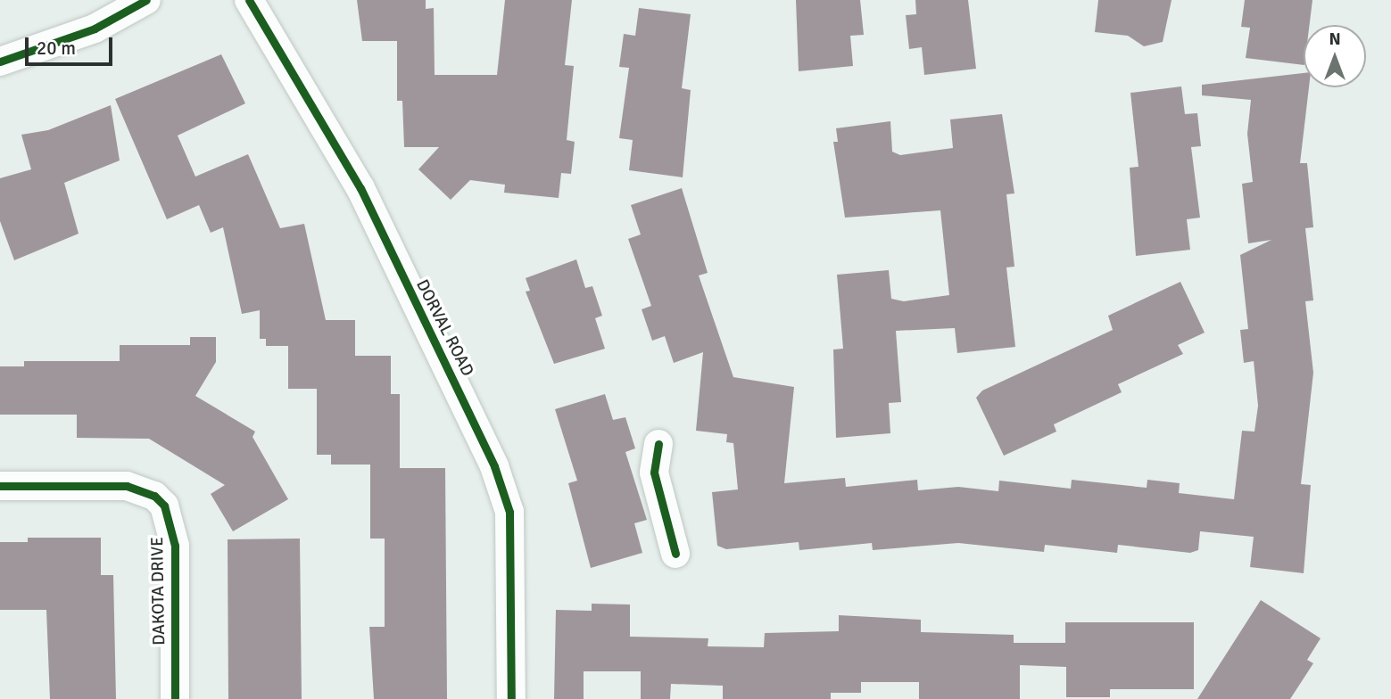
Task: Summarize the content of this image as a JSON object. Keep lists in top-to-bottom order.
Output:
{
  "streets": {
    "street": ["DORVAL ROAD", "DAKOTA DRIVE"]
  },
  "scale_bar": "20 m",
  "north": "top"
}
